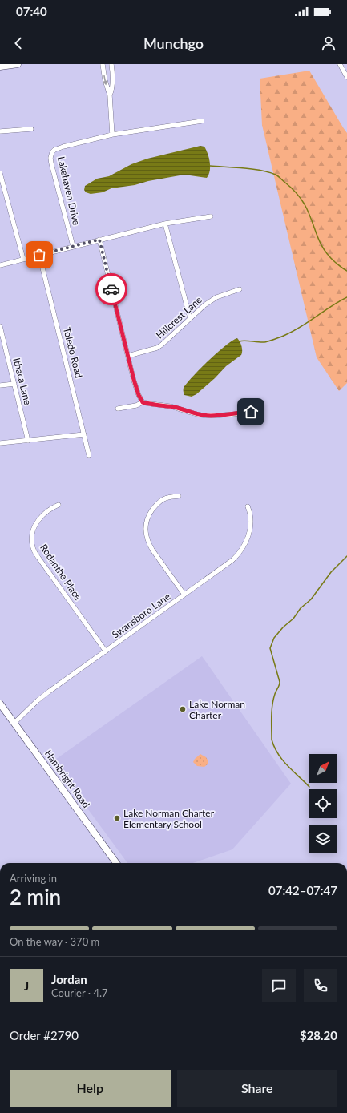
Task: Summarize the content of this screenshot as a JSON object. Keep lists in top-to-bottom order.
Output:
{
  "streets": {
    "main road": ["Hambright Road"],
    "street": [
      "Lakehaven Drive",
      "Hillcrest Lane",
      "Toledo Road",
      "Ithaca Lane",
      "Rodanthe Place",
      "Swansboro Lane"
    ]
  },
  "crossings": [
    ["Rodanthe Place", "Swansboro Lane"],
    ["Swansboro Lane", "Hambright Road"]
  ],
  "places": ["Lake Norman Charter", "Lake Norman Charter Elementary School"],
  "north": "top right",
  "page": {
    "status": "07:40",
    "header": "Munchgo",
    "heading": ["2 min", "Arriving in", "07:42–07:47"],
    "panel": [
      "Jordan",
      "Courier · 4.7",
      "Order #2790",
      "$28.20"
    ],
    "bar": "On the way · 370 m",
    "round": "J",
    "buttons": ["Help", "Share"]
  }
}
